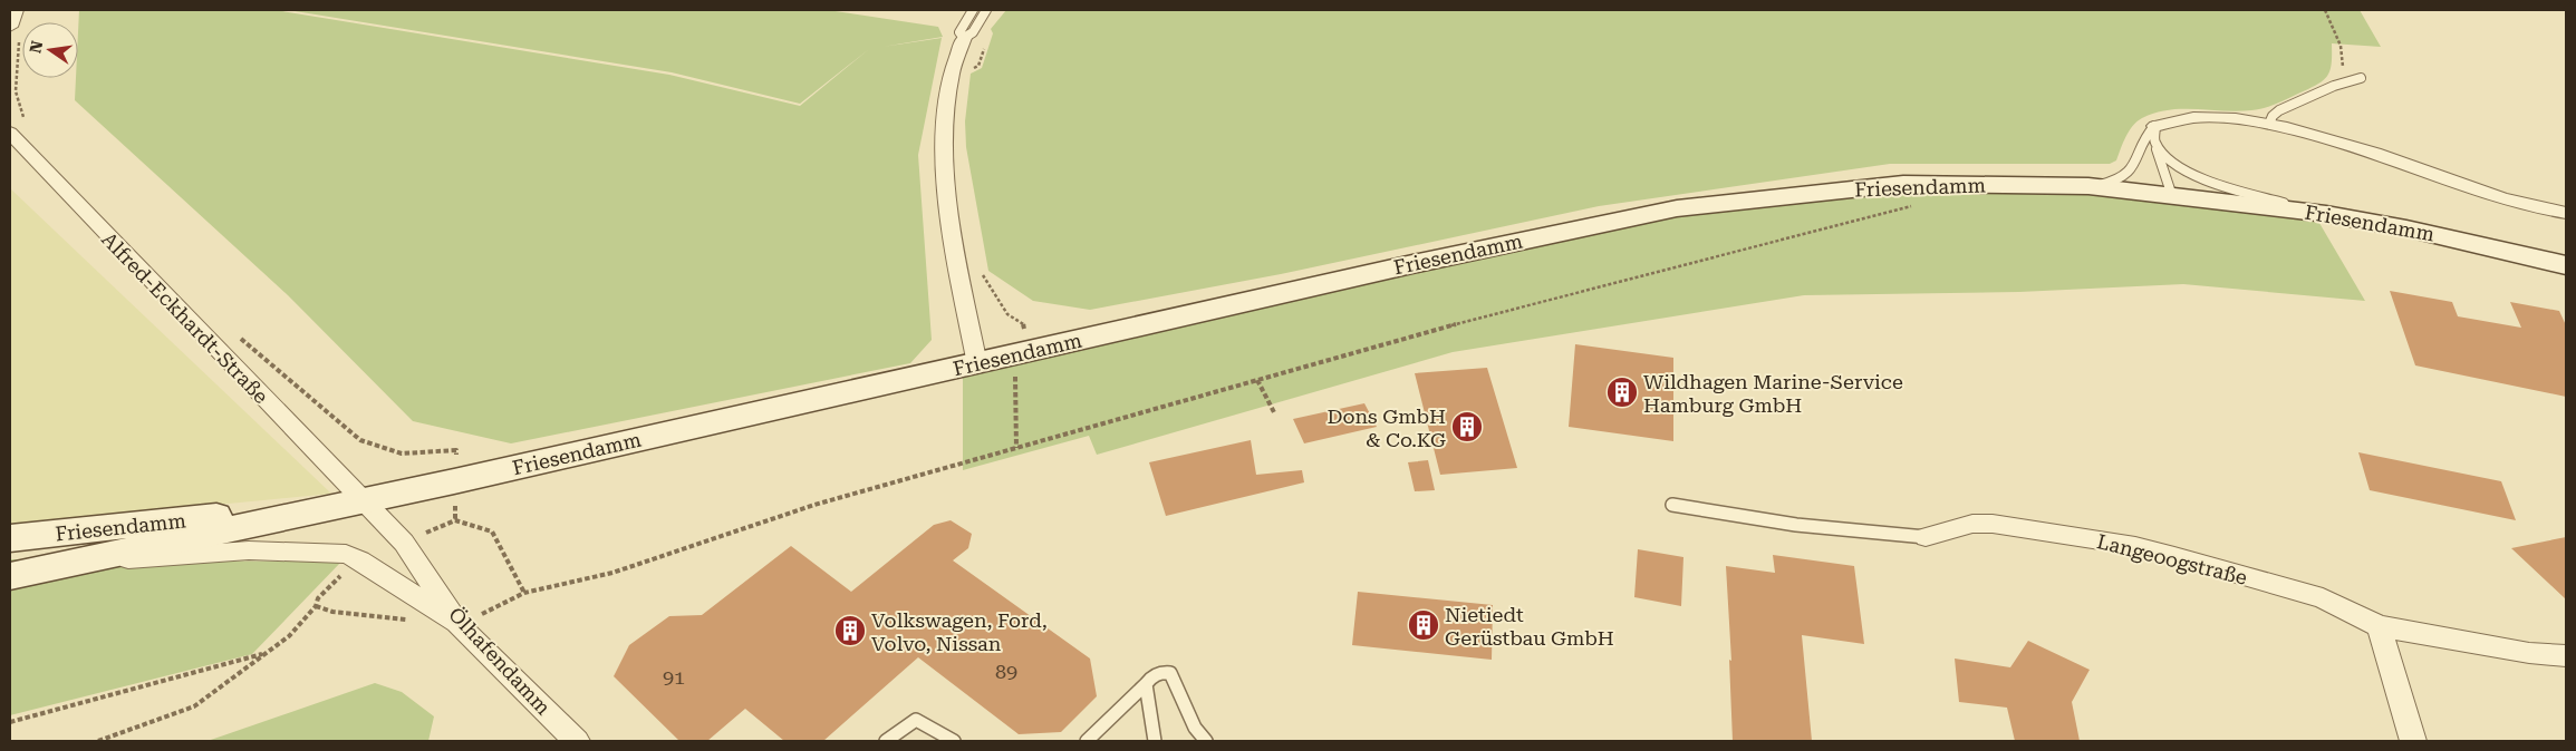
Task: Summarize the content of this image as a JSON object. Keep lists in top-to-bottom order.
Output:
{
  "streets": {
    "main road": ["Friesendamm"],
    "street": ["Alfred-Eckhardt-Straße", "Langeoogstraße", "Ölhafendamm"]
  },
  "crossings": [
    ["Friesendamm", "Alfred-Eckhardt-Straße"],
    ["Friesendamm", "Ölhafendamm"],
    ["Alfred-Eckhardt-Straße", "Ölhafendamm"]
  ],
  "places": {
    "building": [
      "Wildhagen Marine-Service Hamburg GmbH",
      "Dons GmbH & Co.KG",
      "Nietiedt Gerüstbau GmbH",
      "Volkswagen, Ford, Volvo, Nissan"
    ]
  },
  "house_numbers": ["89", "91"],
  "north": "left"
}
